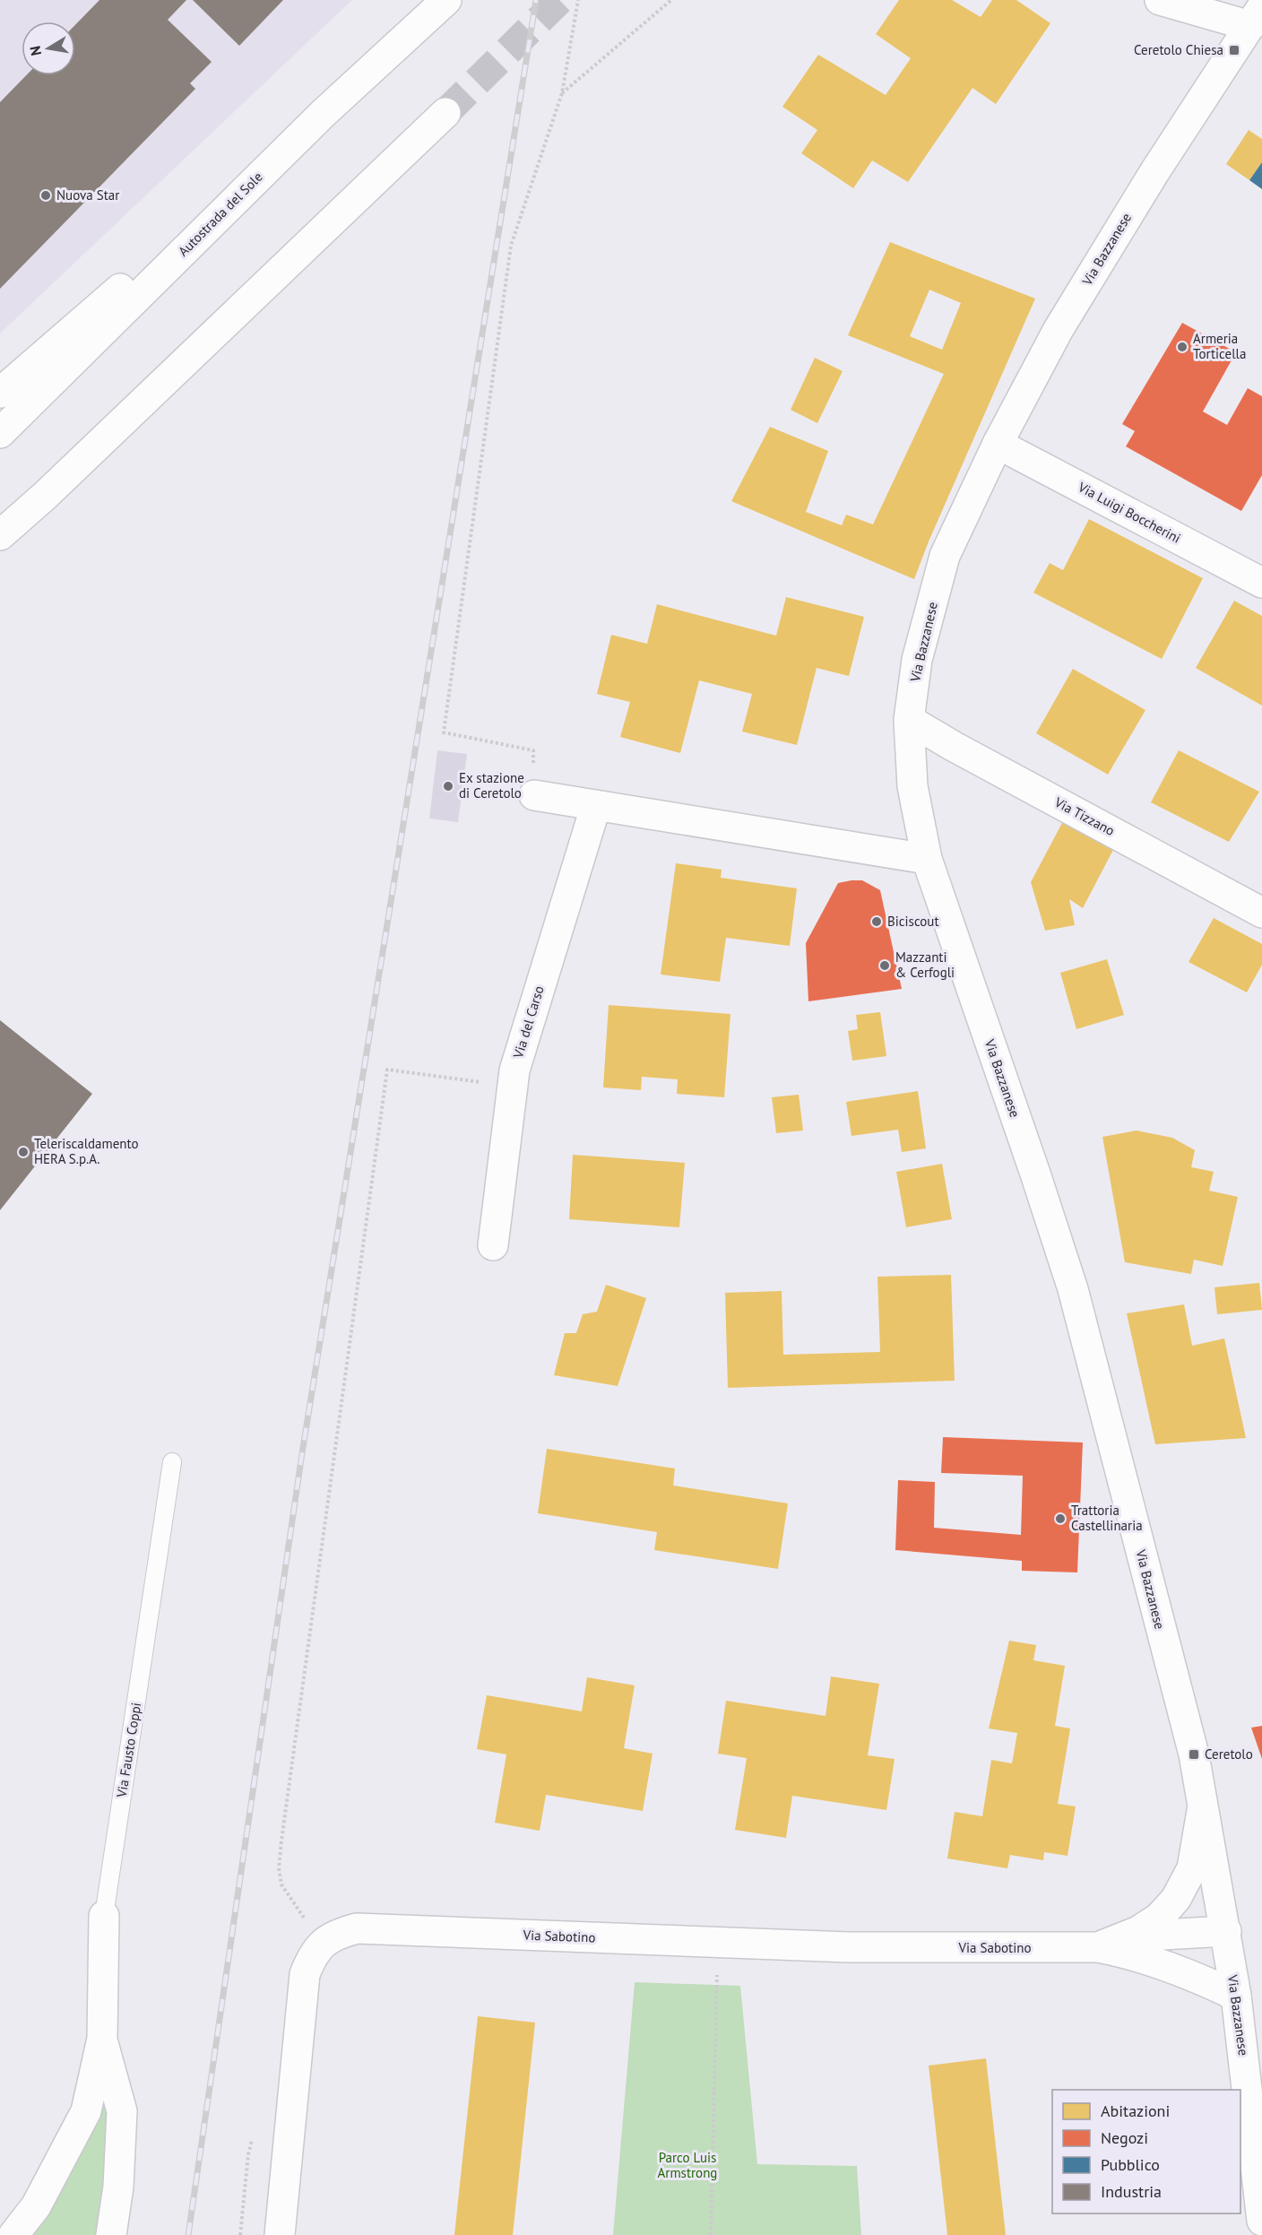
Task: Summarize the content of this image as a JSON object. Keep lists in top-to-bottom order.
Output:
{
  "streets": {
    "main road": [
      "Autostrada del Sole",
      "Via Bazzanese",
      "Via Luigi Boccherini",
      "Via Tizzano",
      "Via del Carso",
      "Via Fausto Coppi",
      "Via Sabotino"
    ]
  },
  "crossings": [
    ["Via Bazzanese", "Via Luigi Boccherini"],
    ["Via Bazzanese", "Via Tizzano"]
  ],
  "parks": ["Parco Luis Armstrong"],
  "places": {
    "transit": ["Ceretolo Chiesa", "Ceretolo"],
    "other": [
      "Nuova Star",
      "Armeria Torticella",
      "Ex stazione di Ceretolo",
      "Biciscout",
      "Mazzanti & Cerfogli",
      "Teleriscaldamento HERA S.p.A.",
      "Trattoria Castellinaria"
    ]
  },
  "legend": [
    "Abitazioni",
    "Negozi",
    "Pubblico",
    "Industria"
  ],
  "north": "left"
}
